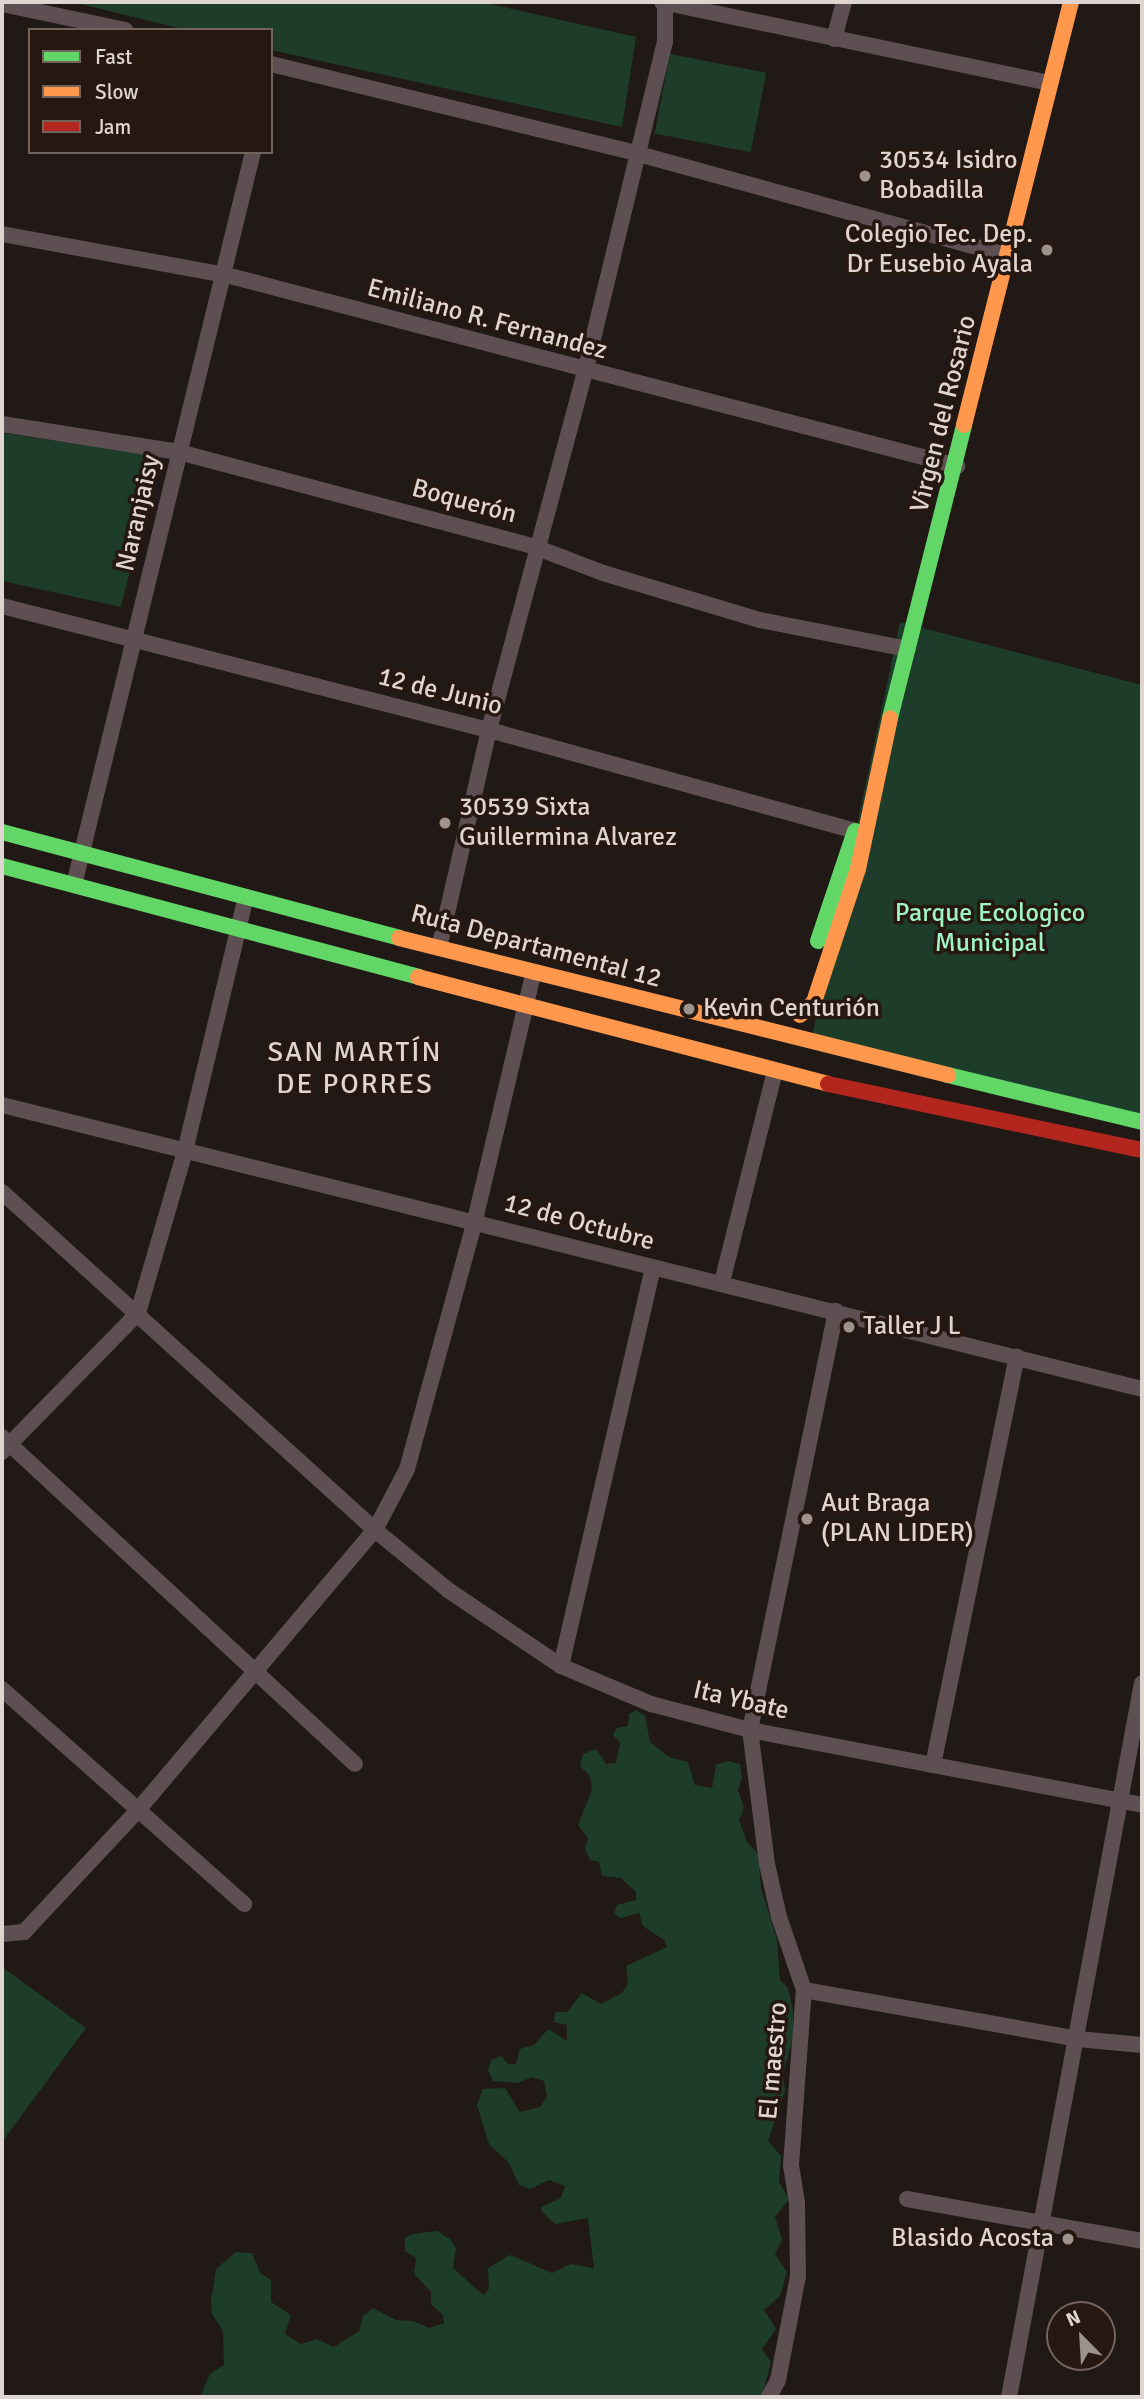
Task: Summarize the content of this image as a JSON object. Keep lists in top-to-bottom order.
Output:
{
  "streets": {
    "main road": ["Virgen del Rosario", "Ruta Departamental 12"],
    "street": [
      "Emiliano R. Fernandez",
      "Boquerón",
      "Naranjaisy",
      "12 de Junio",
      "12 de Octubre",
      "Ita Ybate",
      "El maestro"
    ]
  },
  "crossings": [
    ["Emiliano R. Fernandez", "Virgen del Rosario"],
    ["Emiliano R. Fernandez", "Naranjaisy"],
    ["Virgen del Rosario", "Boquerón"],
    ["Virgen del Rosario", "12 de Junio"],
    ["Virgen del Rosario", "Ruta Departamental 12"],
    ["Boquerón", "Naranjaisy"],
    ["Naranjaisy", "12 de Junio"],
    ["Naranjaisy", "Ruta Departamental 12"],
    ["12 de Octubre", "El maestro"],
    ["Ita Ybate", "El maestro"]
  ],
  "districts": ["SAN MARTÍN DE PORRES"],
  "parks": ["Parque Ecologico Municipal"],
  "places": [
    "30534 Isidro Bobadilla",
    "Colegio Tec. Dep. Dr Eusebio Ayala",
    "30539 Sixta Guillermina Alvarez",
    "Kevin Centurión",
    "Taller J L",
    "Aut Braga (PLAN LIDER)",
    "Blasido Acosta"
  ],
  "legend": ["Fast", "Slow", "Jam"],
  "north": "top left"
}
